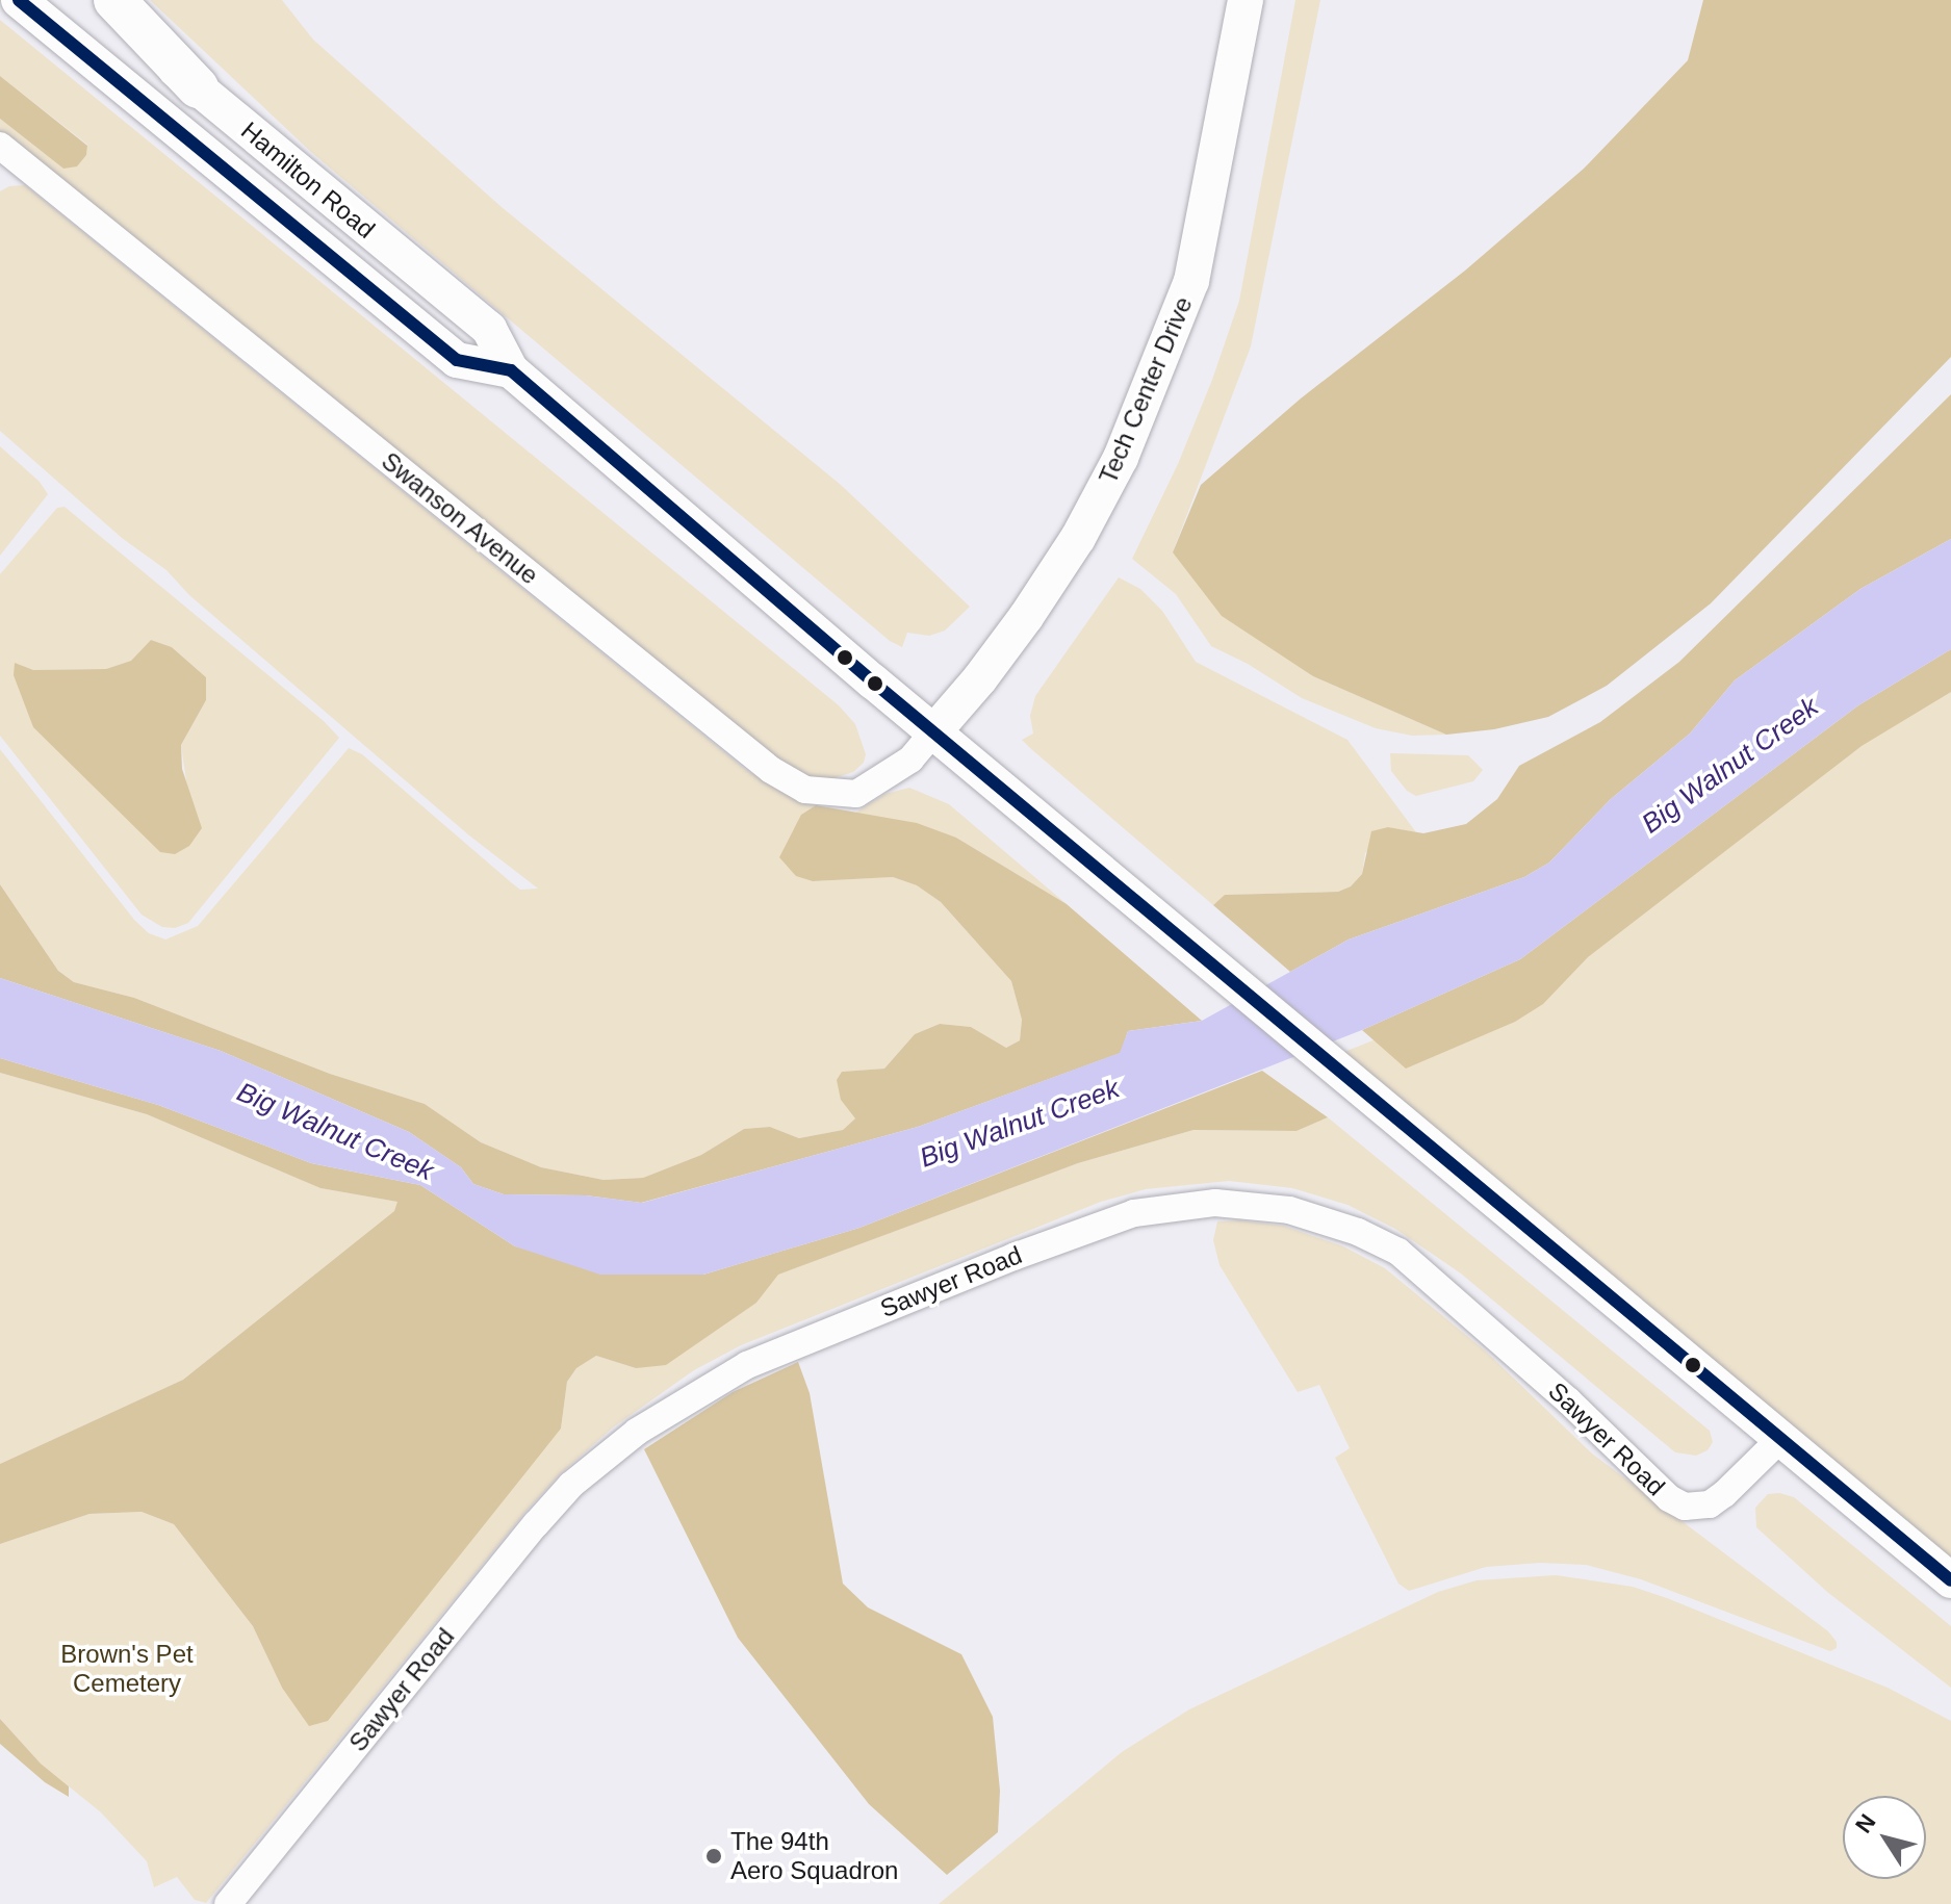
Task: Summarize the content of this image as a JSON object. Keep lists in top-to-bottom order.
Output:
{
  "streets": {
    "main road": ["Hamilton Road", "Tech Center Drive"],
    "street": ["Swanson Avenue", "Sawyer Road"]
  },
  "crossings": [
    ["Hamilton Road", "Tech Center Drive"],
    ["Hamilton Road", "Swanson Avenue"],
    ["Hamilton Road", "Sawyer Road"],
    ["Tech Center Drive", "Swanson Avenue"]
  ],
  "water": ["Big Walnut Creek"],
  "parks": ["Brown's Pet Cemetery"],
  "places": ["The 94th Aero Squadron"],
  "north": "top left"
}
